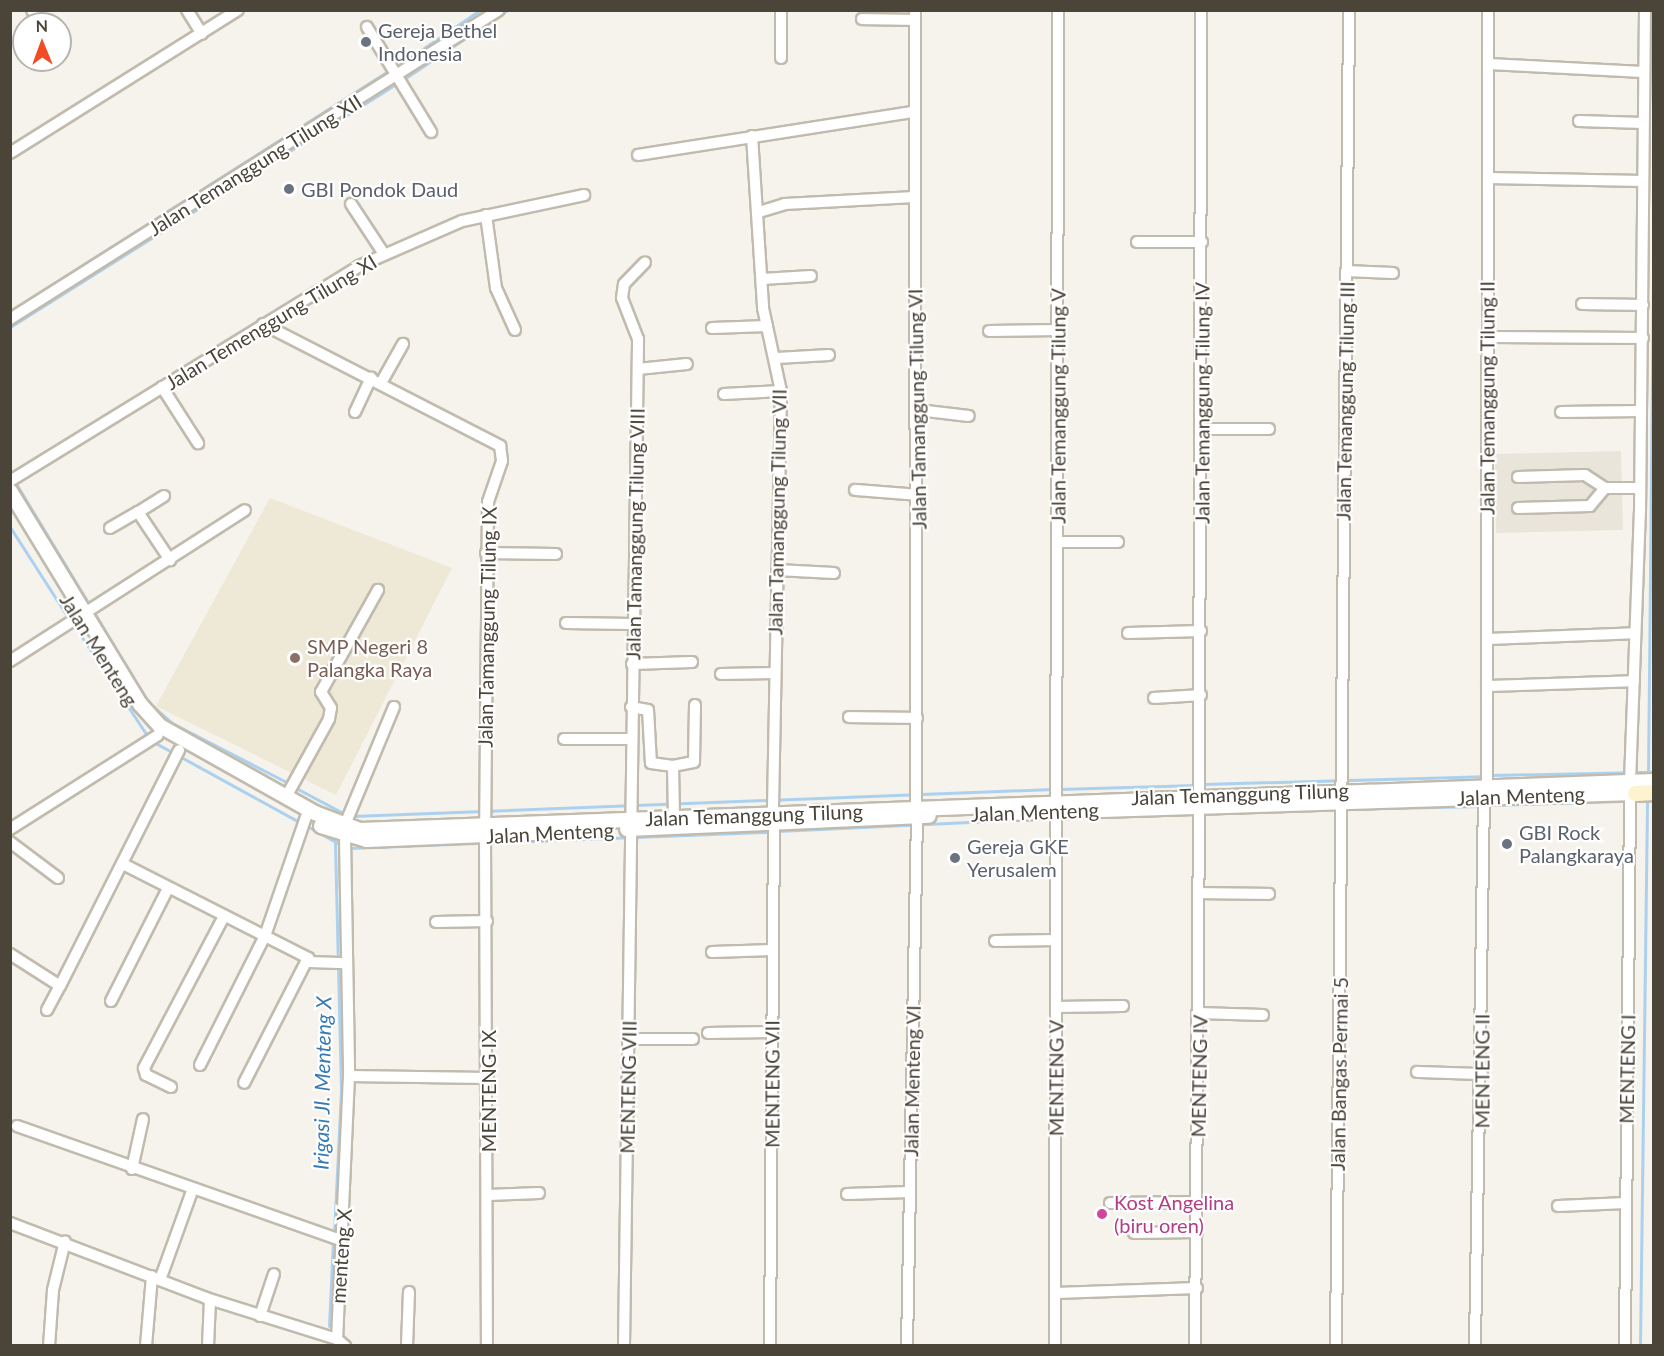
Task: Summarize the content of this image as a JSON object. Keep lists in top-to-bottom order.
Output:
{
  "streets": {
    "main road": ["Jalan Temanggung Tilung"],
    "street": [
      "Jalan Temanggung Tilung XII",
      "Jalan Temenggung Tilung XI",
      "Jalan Temanggung Tilung II",
      "Jalan Temanggung Tilung III",
      "Jalan Temanggung Tilung IV",
      "Jalan Temanggung Tilung V",
      "Jalan Tamanggung Tilung VI",
      "Jalan Tamanggung Tilung VII",
      "Jalan Tamanggung Tilung VIII",
      "Jalan Tamanggung Tilung IX",
      "Jalan Menteng",
      "MENTENG I",
      "MENTENG II",
      "Jalan Bangas Permai 5",
      "MENTENG IV",
      "MENTENG V",
      "Jalan Menteng VI",
      "MENTENG VII",
      "MENTENG VIII",
      "MENTENG IX",
      "menteng X"
    ]
  },
  "crossings": [
    ["Jalan Temenggung Tilung XI", "Jalan Tamanggung Tilung IX"],
    ["Jalan Temanggung Tilung II", "Jalan Temanggung Tilung"],
    ["Jalan Temanggung Tilung II", "MENTENG II"],
    ["Jalan Temanggung Tilung III", "Jalan Temanggung Tilung"],
    ["Jalan Temanggung Tilung III", "Jalan Bangas Permai 5"],
    ["Jalan Temanggung Tilung IV", "Jalan Temanggung Tilung"],
    ["Jalan Temanggung Tilung IV", "MENTENG IV"],
    ["Jalan Temanggung Tilung V", "Jalan Temanggung Tilung"],
    ["Jalan Temanggung Tilung V", "MENTENG V"],
    ["Jalan Tamanggung Tilung VI", "Jalan Temanggung Tilung"],
    ["Jalan Tamanggung Tilung VI", "Jalan Menteng VI"],
    ["Jalan Tamanggung Tilung VII", "Jalan Menteng"],
    ["Jalan Tamanggung Tilung VII", "Jalan Temanggung Tilung"],
    ["Jalan Tamanggung Tilung VII", "MENTENG VII"],
    ["Jalan Tamanggung Tilung VIII", "Jalan Menteng"],
    ["Jalan Tamanggung Tilung VIII", "Jalan Temanggung Tilung"],
    ["Jalan Tamanggung Tilung VIII", "MENTENG VIII"],
    ["Jalan Tamanggung Tilung IX", "Jalan Temanggung Tilung"],
    ["Jalan Tamanggung Tilung IX", "MENTENG IX"],
    ["Jalan Menteng", "Jalan Temanggung Tilung"],
    ["Jalan Menteng", "MENTENG VII"],
    ["Jalan Menteng", "MENTENG VIII"],
    ["Jalan Menteng", "menteng X"],
    ["Jalan Temanggung Tilung", "MENTENG I"],
    ["Jalan Temanggung Tilung", "MENTENG II"],
    ["Jalan Temanggung Tilung", "Jalan Bangas Permai 5"],
    ["Jalan Temanggung Tilung", "MENTENG IV"],
    ["Jalan Temanggung Tilung", "MENTENG V"],
    ["Jalan Temanggung Tilung", "Jalan Menteng VI"],
    ["Jalan Temanggung Tilung", "MENTENG VII"],
    ["Jalan Temanggung Tilung", "MENTENG VIII"],
    ["Jalan Temanggung Tilung", "MENTENG IX"],
    ["Jalan Temanggung Tilung", "menteng X"]
  ],
  "water": ["Irigasi Jl. Menteng X"],
  "places": [
    "Gereja Bethel Indonesia",
    "GBI Pondok Daud",
    "SMP Negeri 8 Palangka Raya",
    "GBI Rock Palangkaraya",
    "Gereja GKE Yerusalem",
    "Kost Angelina (biru oren)"
  ],
  "north": "top"
}
